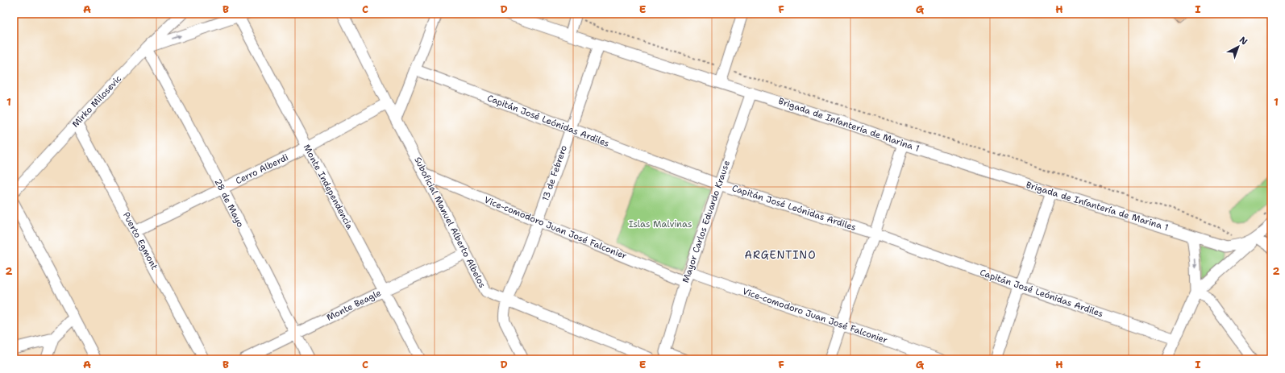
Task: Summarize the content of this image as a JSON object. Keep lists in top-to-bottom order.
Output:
{
  "streets": {
    "street": [
      "Mirko Milosevic",
      "Capitán José Leónidas Ardiles",
      "Brigada de Infantería de Marina 1",
      "Cerro Alberdi",
      "13 de Febrero",
      "Monte Independencia",
      "28 de Mayo",
      "Mayor Carlos Eduardo Krause",
      "Suboficial Manuel Alberto Albelos",
      "Vice-comodoro Juan José Falconier",
      "Puerto Egmont",
      "Monte Beagle"
    ]
  },
  "crossings": [
    ["Mirko Milosevic", "28 de Mayo"],
    ["Mirko Milosevic", "Puerto Egmont"],
    ["Capitán José Leónidas Ardiles", "13 de Febrero"],
    ["Capitán José Leónidas Ardiles", "Mayor Carlos Eduardo Krause"],
    ["Brigada de Infantería de Marina 1", "13 de Febrero"],
    ["Brigada de Infantería de Marina 1", "Mayor Carlos Eduardo Krause"],
    ["Cerro Alberdi", "Monte Independencia"],
    ["Cerro Alberdi", "28 de Mayo"],
    ["Cerro Alberdi", "Suboficial Manuel Alberto Albelos"],
    ["Cerro Alberdi", "Puerto Egmont"],
    ["13 de Febrero", "Suboficial Manuel Alberto Albelos"],
    ["13 de Febrero", "Vice-comodoro Juan José Falconier"],
    ["Monte Independencia", "Monte Beagle"],
    ["28 de Mayo", "Monte Beagle"],
    ["Mayor Carlos Eduardo Krause", "Vice-comodoro Juan José Falconier"],
    ["Suboficial Manuel Alberto Albelos", "Vice-comodoro Juan José Falconier"],
    ["Suboficial Manuel Alberto Albelos", "Monte Beagle"]
  ],
  "districts": ["ARGENTINO"],
  "parks": ["Islas Malvinas"],
  "north": "top right",
  "grid": {
    "columns": [
      "A",
      "B",
      "C",
      "D",
      "E",
      "F",
      "G",
      "H",
      "I"
    ],
    "rows": ["1", "2"]
  }
}
